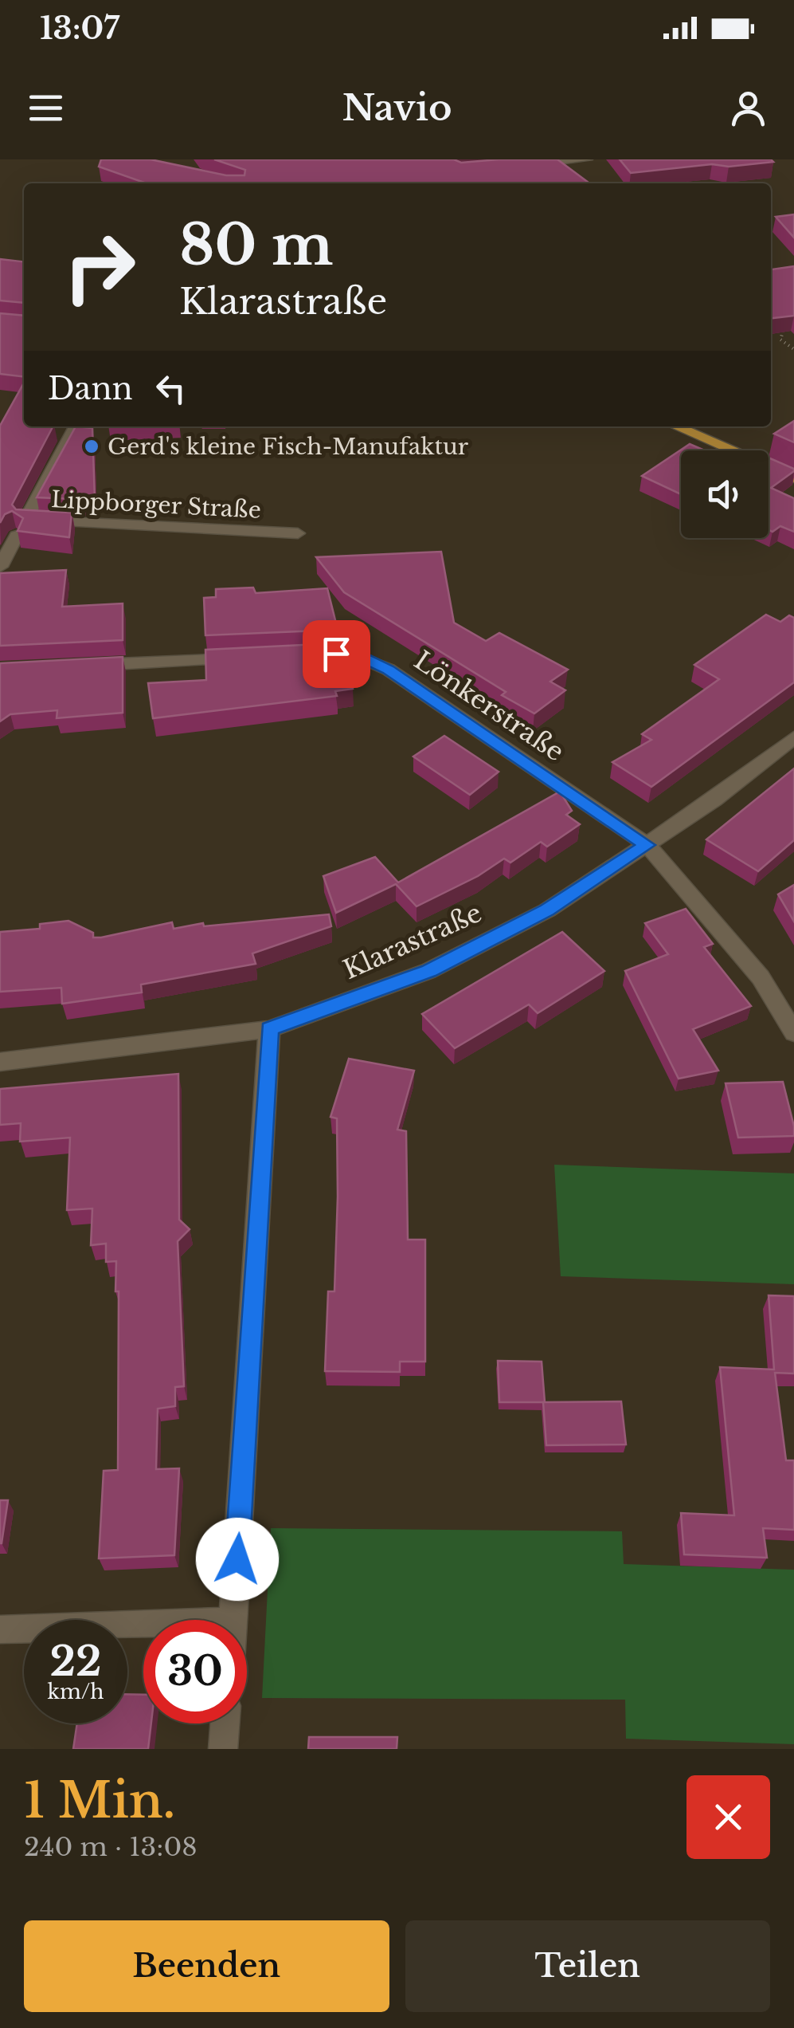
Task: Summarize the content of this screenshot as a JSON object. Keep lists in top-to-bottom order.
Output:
{
  "streets": {
    "street": ["Lippborger Straße", "Lönkerstraße", "Klarastraße"]
  },
  "crossings": [
    ["Lönkerstraße", "Klarastraße"]
  ],
  "places": ["Gerd's kleine Fisch-Manufaktur"],
  "page": {
    "status": "13:07",
    "header": "Navio",
    "turn": ["80 m", "Klarastraße"],
    "then": "Dann",
    "speed": "22 km/h",
    "limit": "30",
    "heading": ["1 Min.", "240 m · 13:08"],
    "buttons": ["Beenden", "Teilen"]
  }
}
